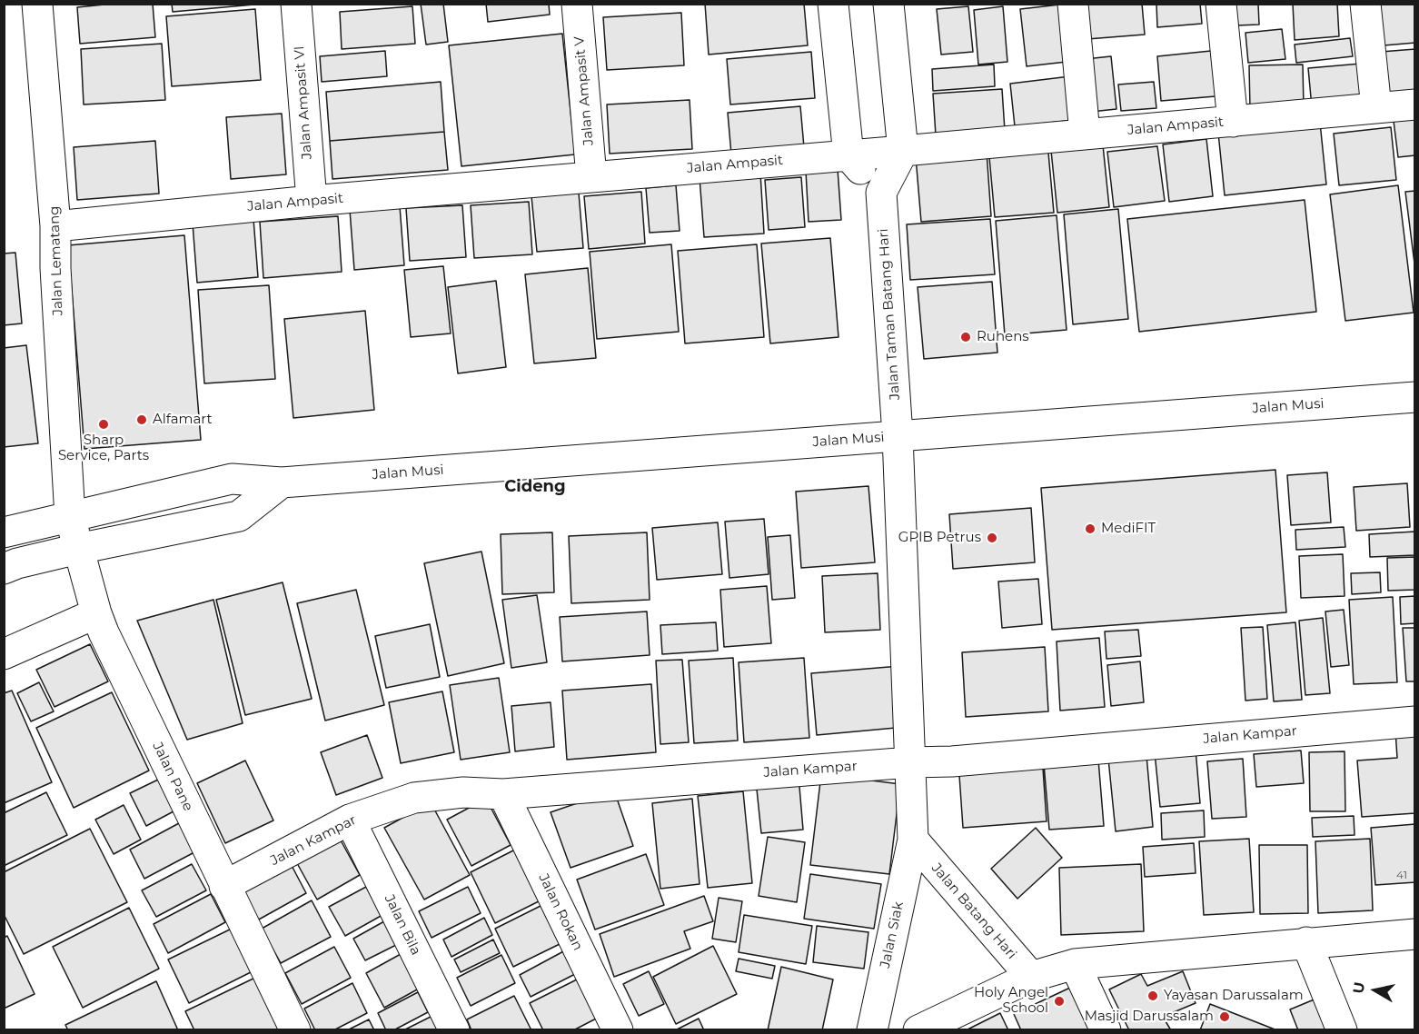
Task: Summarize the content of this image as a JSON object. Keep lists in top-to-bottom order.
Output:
{
  "streets": {
    "street": [
      "Jalan Ampasit V",
      "Jalan Ampasit VI",
      "Jalan Ampasit",
      "Jalan Lematang",
      "Jalan Taman Batang Hari",
      "Jalan Musi",
      "Jalan Kampar",
      "Jalan Pane",
      "Jalan Batang Hari",
      "Jalan Rokan",
      "Jalan Bila",
      "Jalan Siak"
    ]
  },
  "crossings": [
    ["Jalan Ampasit V", "Jalan Ampasit"],
    ["Jalan Ampasit VI", "Jalan Ampasit"],
    ["Jalan Ampasit", "Jalan Lematang"],
    ["Jalan Lematang", "Jalan Musi"],
    ["Jalan Lematang", "Jalan Pane"],
    ["Jalan Taman Batang Hari", "Jalan Musi"],
    ["Jalan Musi", "Jalan Pane"],
    ["Jalan Kampar", "Jalan Pane"],
    ["Jalan Kampar", "Jalan Rokan"],
    ["Jalan Kampar", "Jalan Bila"],
    ["Jalan Batang Hari", "Jalan Siak"]
  ],
  "districts": ["Cideng"],
  "places": [
    "Ruhens",
    "Alfamart",
    "Sharp Service, Parts",
    "MediFIT",
    "GPIB Petrus",
    "Yayasan Darussalam",
    "Holy Angel School",
    "Masjid Darussalam"
  ],
  "house_numbers": ["41"],
  "north": "left"
}
